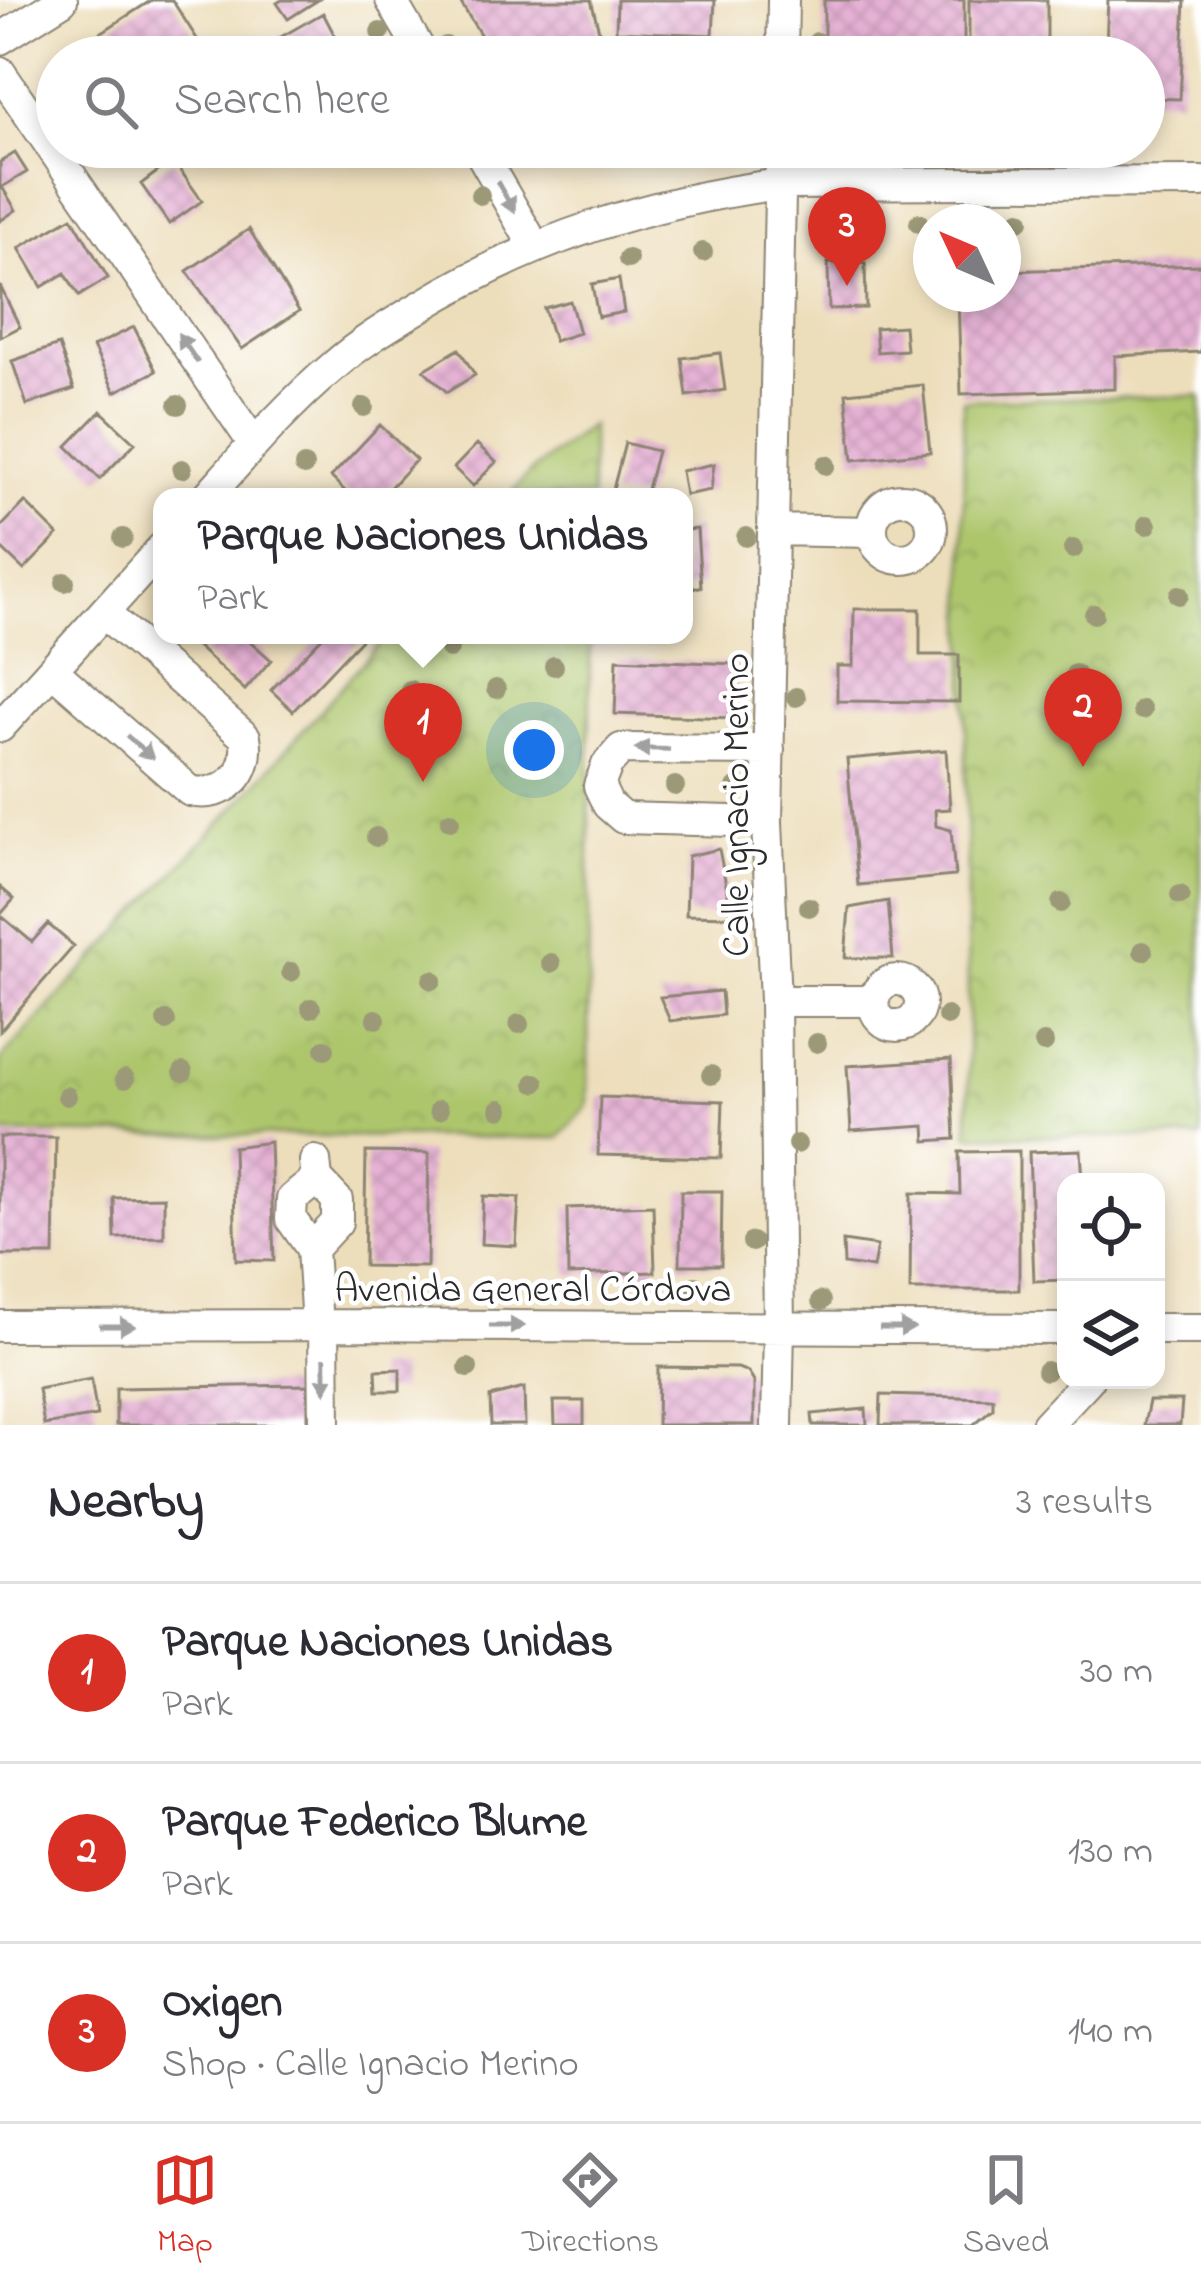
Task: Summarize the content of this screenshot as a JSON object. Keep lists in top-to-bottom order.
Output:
{
  "streets": {
    "street": ["Calle Ignacio Merino", "Avenida General Córdova"]
  },
  "crossings": [
    ["Calle Ignacio Merino", "Avenida General Córdova"]
  ],
  "one_way": ["Avenida General Córdova"],
  "north": "top left",
  "page": {
    "search": "Search here",
    "pins": ["3", "2", "1"],
    "popup": ["Parque Naciones Unidas", "Park"],
    "heading": ["Nearby", "3 results"],
    "list": [
      {
        "mark": "1",
        "name": "Parque Naciones Unidas",
        "note": "Park",
        "value": "30 m"
      },
      {
        "mark": "2",
        "name": "Parque Federico Blume",
        "note": "Park",
        "value": "130 m"
      },
      {
        "mark": "3",
        "name": "Oxigen",
        "note": "Shop · Calle Ignacio Merino",
        "value": "140 m"
      }
    ],
    "nav": ["Map", "Directions", "Saved"]
  }
}
